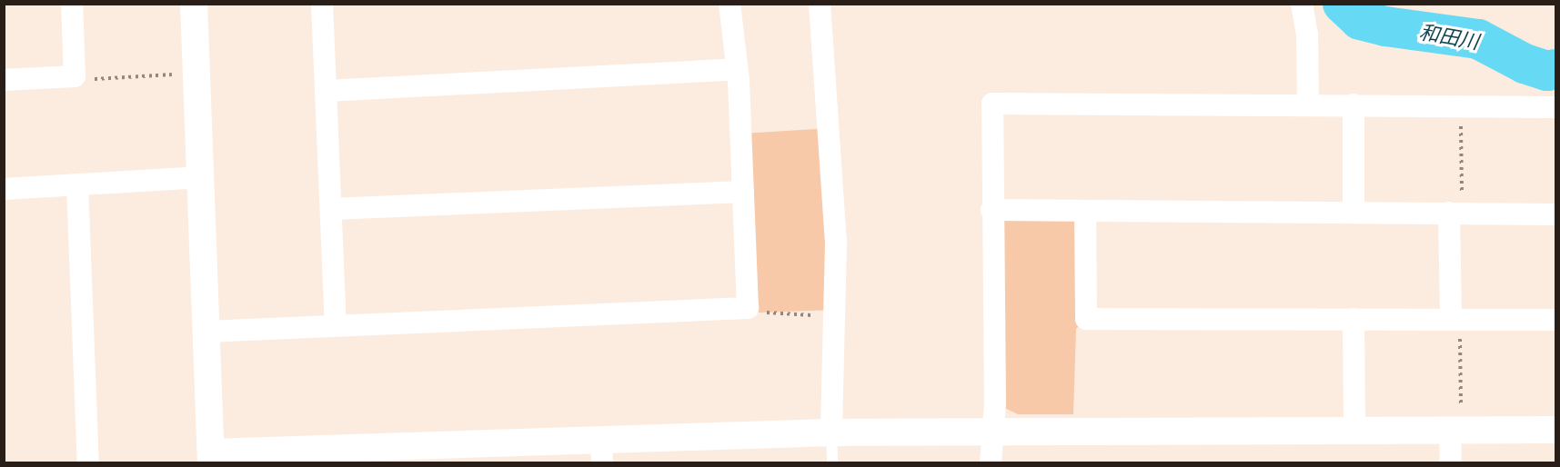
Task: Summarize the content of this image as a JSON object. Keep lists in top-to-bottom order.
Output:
{
  "water": ["和田川"]
}
